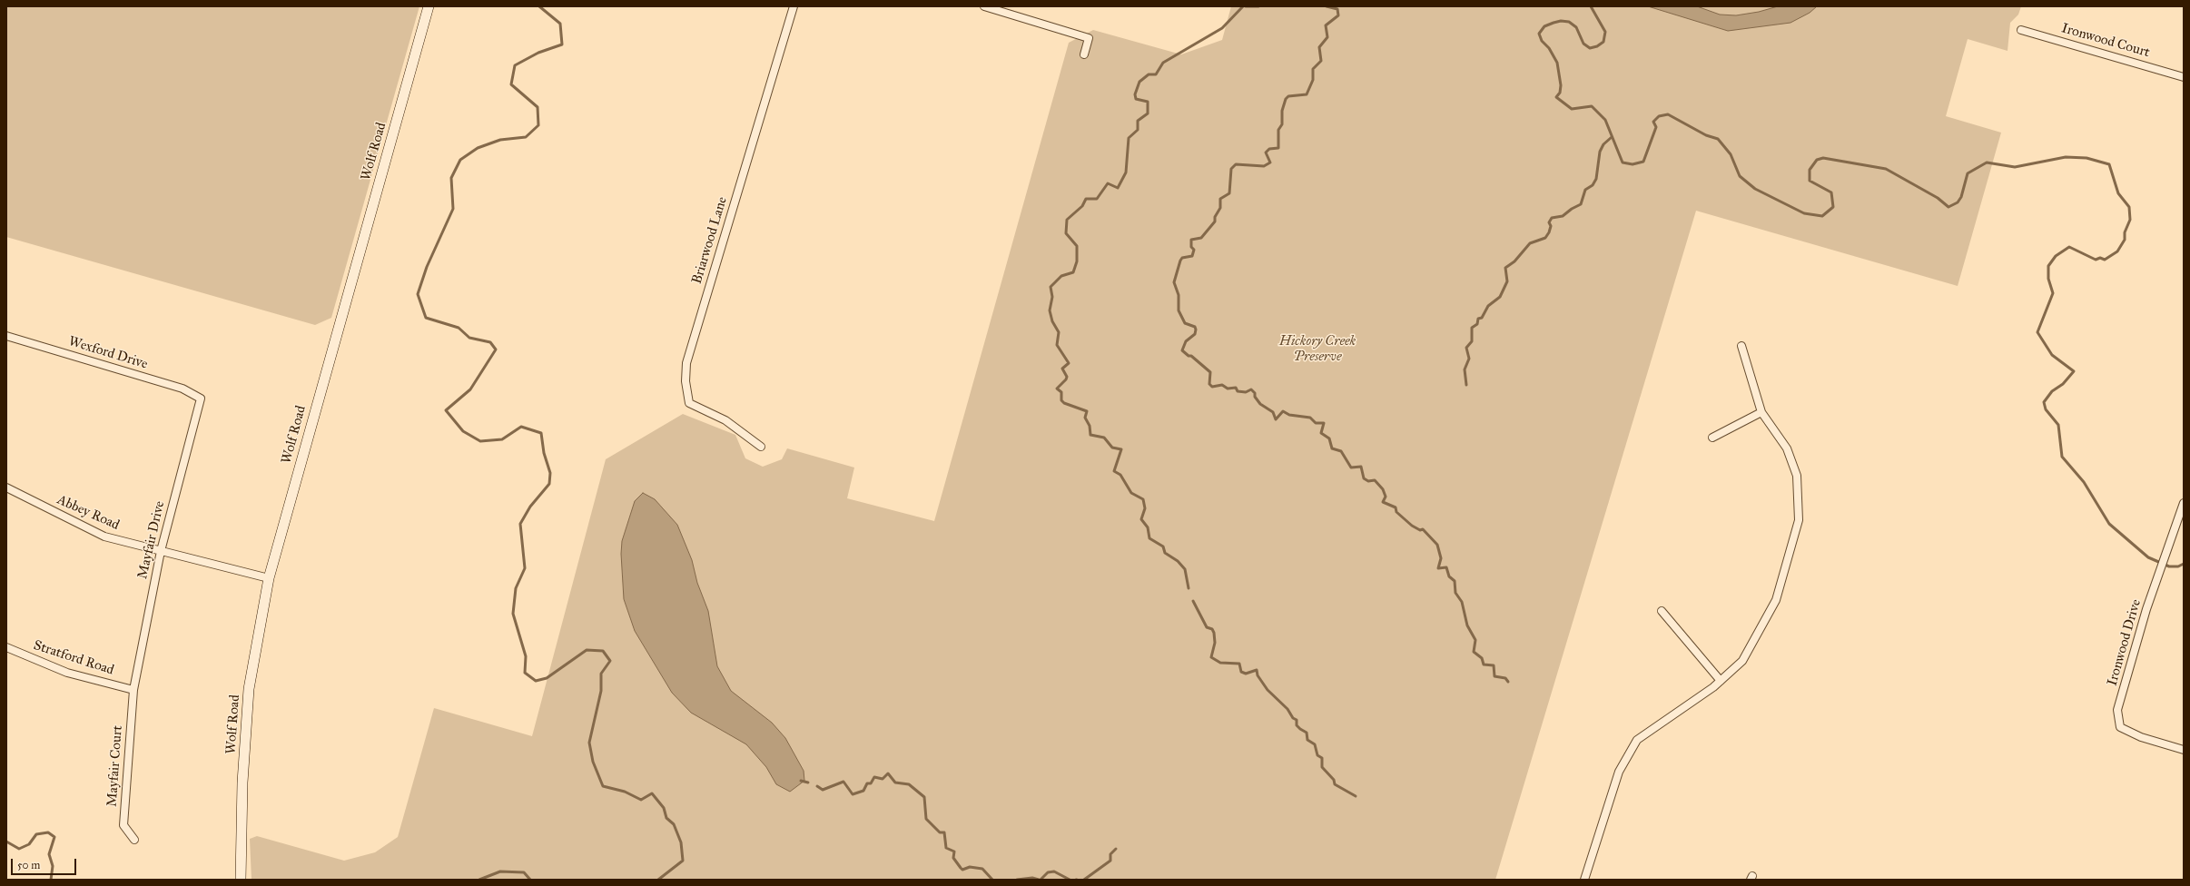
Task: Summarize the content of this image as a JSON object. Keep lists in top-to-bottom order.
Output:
{
  "streets": {
    "main road": ["Wolf Road"],
    "street": [
      "Ironwood Court",
      "Briarwood Lane",
      "Wexford Drive",
      "Abbey Road",
      "Mayfair Drive",
      "Ironwood Drive",
      "Stratford Road",
      "Mayfair Court"
    ]
  },
  "crossings": [
    ["Wolf Road", "Abbey Road"],
    ["Wexford Drive", "Mayfair Drive"],
    ["Abbey Road", "Mayfair Drive"],
    ["Mayfair Drive", "Stratford Road"],
    ["Mayfair Drive", "Mayfair Court"],
    ["Stratford Road", "Mayfair Court"]
  ],
  "parks": ["Hickory Creek Preserve"],
  "scale_bar": "50 m"
}
